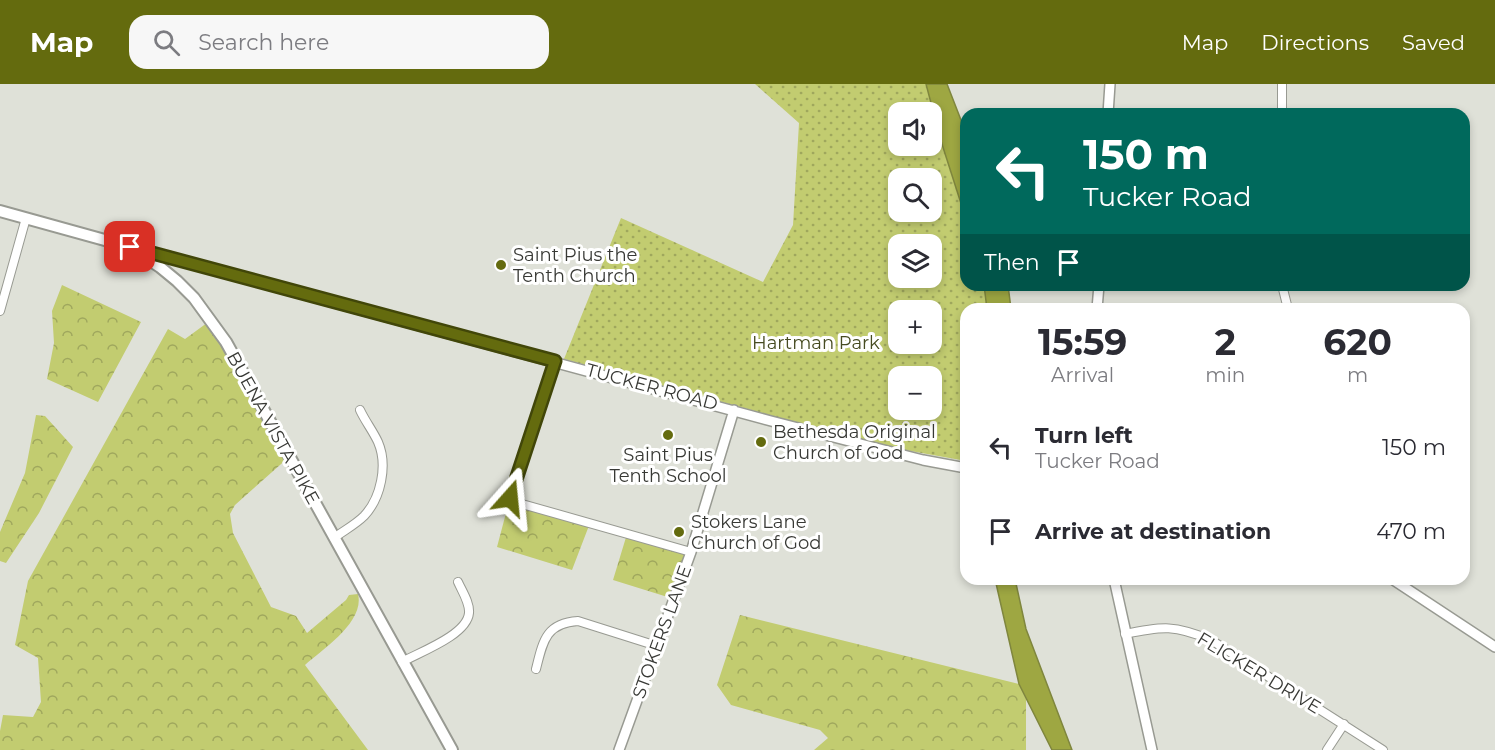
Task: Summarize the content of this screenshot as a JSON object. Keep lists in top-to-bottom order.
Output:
{
  "streets": {
    "main road": ["BUENA VISTA PIKE"],
    "street": ["TUCKER ROAD", "STOKERS LANE", "FLICKER DRIVE"]
  },
  "crossings": [
    ["TUCKER ROAD", "BUENA VISTA PIKE"],
    ["TUCKER ROAD", "STOKERS LANE"]
  ],
  "parks": ["Hartman Park"],
  "places": [
    "Saint Pius the Tenth Church",
    "Saint Pius Tenth School",
    "Bethesda Original Church of God",
    "Stokers Lane Church of God"
  ],
  "page": {
    "header": "Map",
    "search": "Search here",
    "nav": ["Map", "Directions", "Saved"],
    "map_buttons": ["+", "−"],
    "turn": ["150 m", "Tucker Road"],
    "then": "Then",
    "eta": [
      "15:59",
      "Arrival",
      "2",
      "min",
      "620",
      "m"
    ],
    "list": [
      {
        "name": "Turn left",
        "note": "Tucker Road",
        "value": "150 m"
      },
      {
        "name": "Arrive at destination",
        "value": "470 m"
      }
    ]
  }
}
